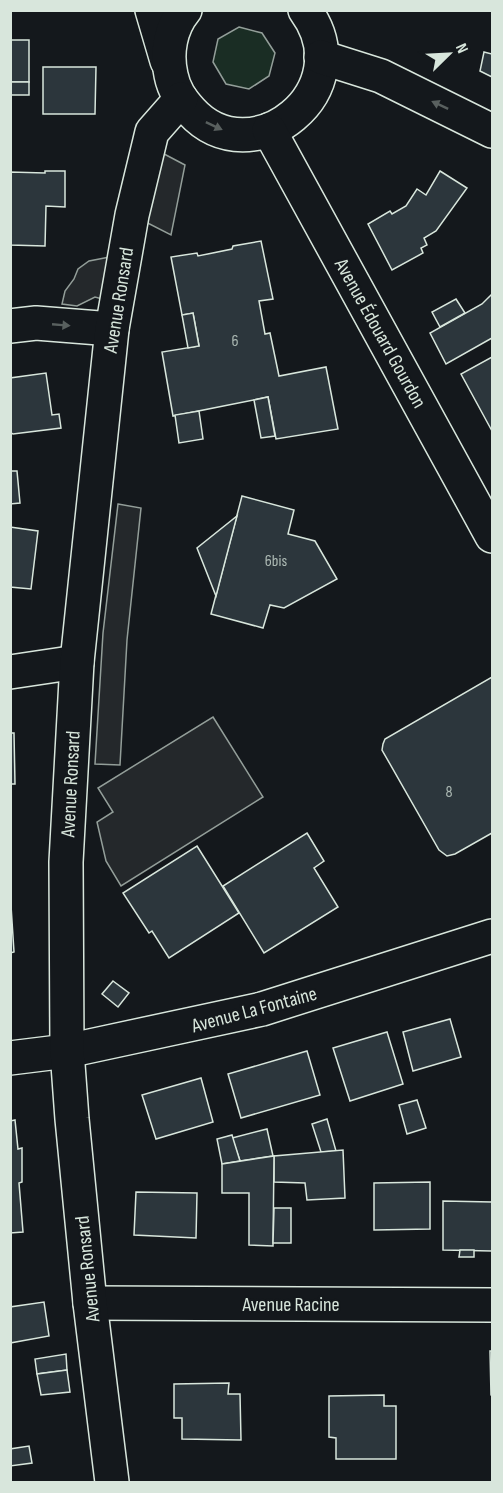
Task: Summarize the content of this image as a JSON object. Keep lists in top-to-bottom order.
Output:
{
  "streets": {
    "street": [
      "Avenue Ronsard",
      "Avenue Édouard Gourdon",
      "Avenue La Fontaine",
      "Avenue Racine"
    ]
  },
  "crossings": [
    ["Avenue Ronsard", "Avenue La Fontaine"],
    ["Avenue Ronsard", "Avenue Racine"]
  ],
  "house_numbers": ["6", "6bis", "8"],
  "north": "top right"
}
